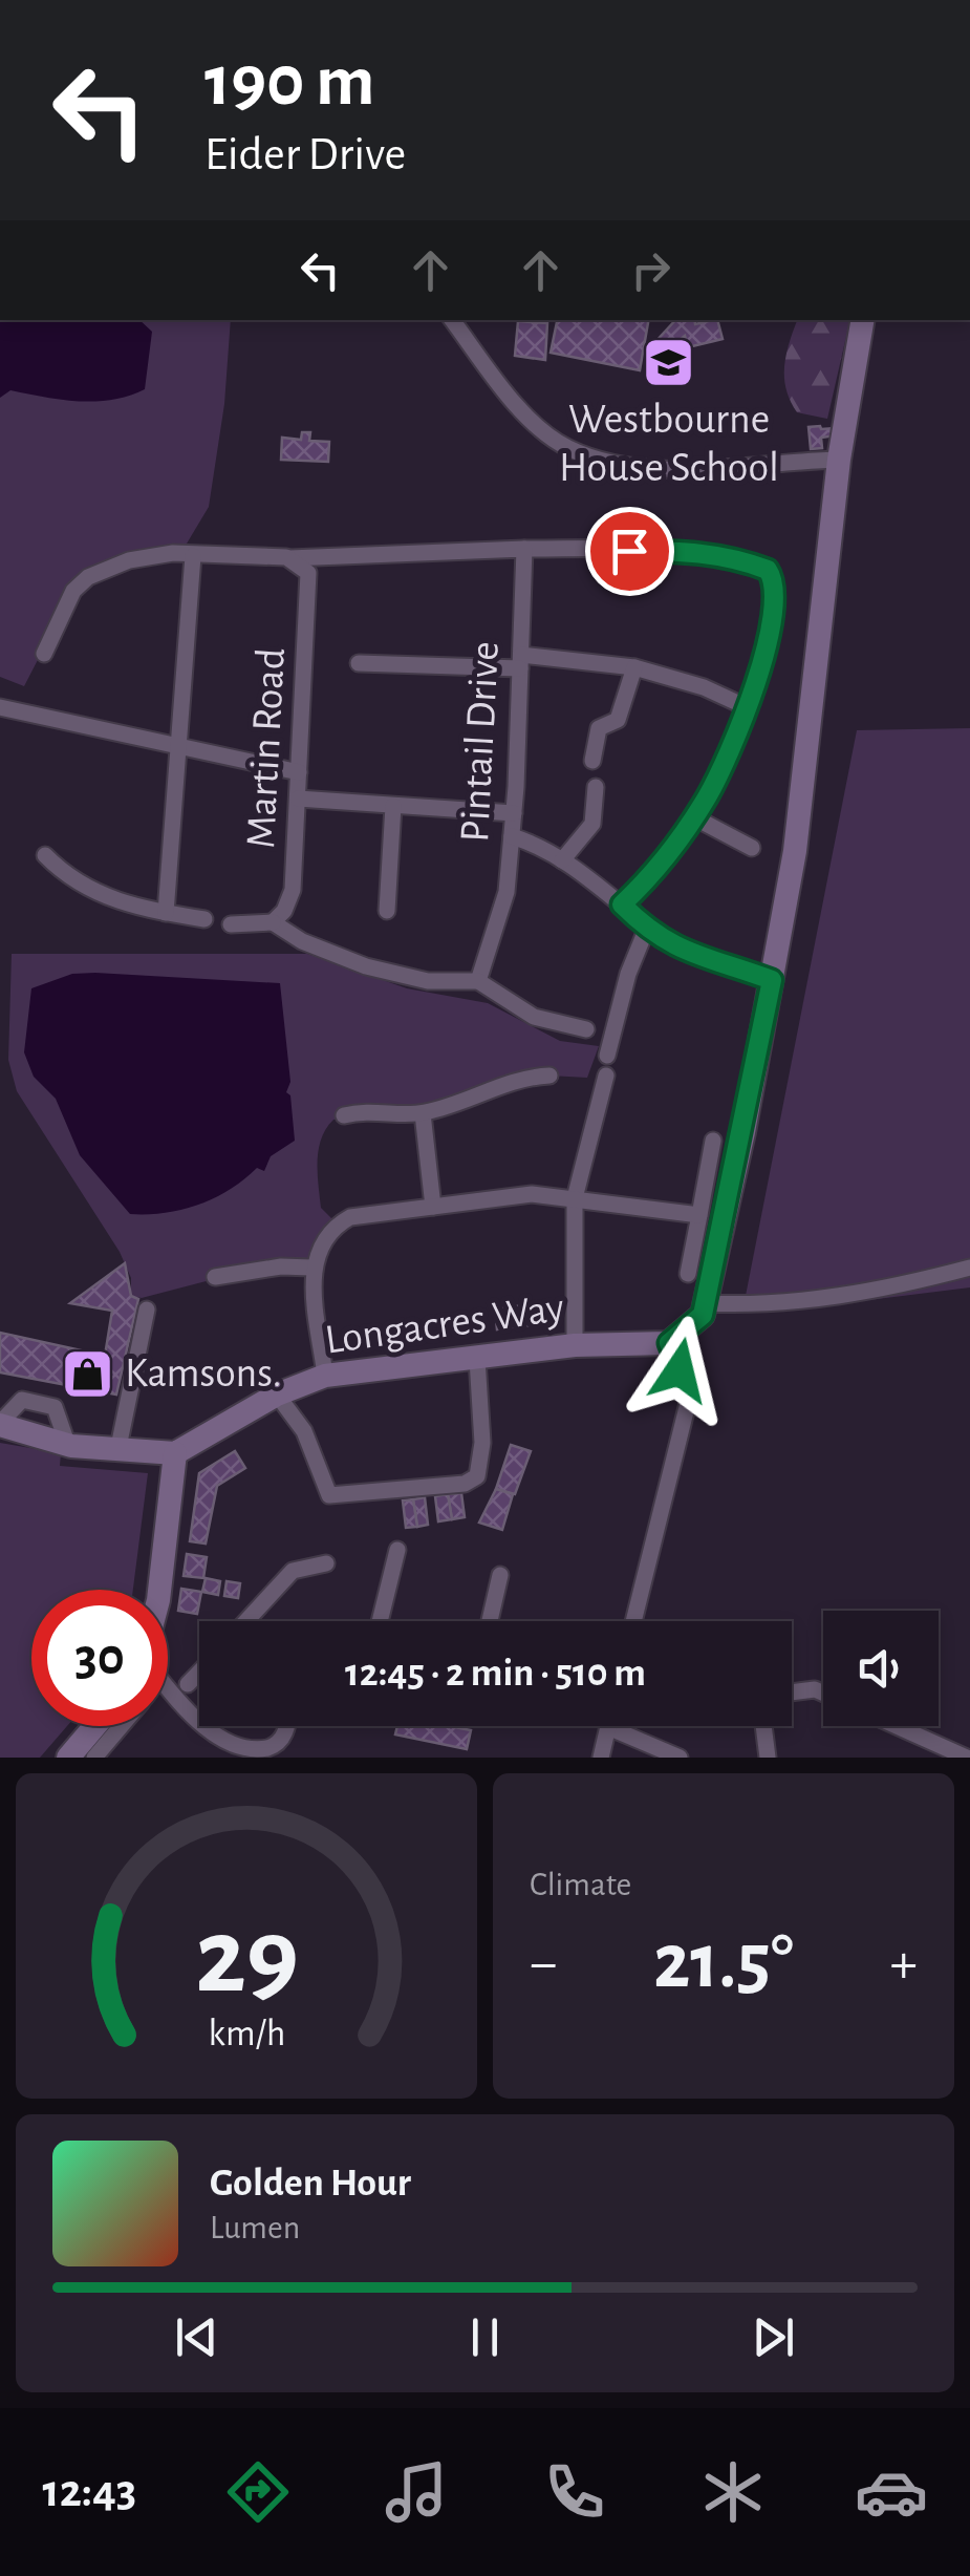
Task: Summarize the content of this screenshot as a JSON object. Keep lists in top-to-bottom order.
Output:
{
  "streets": {
    "main road": ["Longacres Way"],
    "street": ["Pintail Drive", "Martin Road"]
  },
  "places": {
    "school or university": ["Westbourne House School"],
    "shop": ["Kamsons."]
  },
  "page": {
    "turn": ["190 m", "Eider Drive"],
    "limit": "30",
    "trip": "12:45 · 2 min · 510 m",
    "tile": "Climate",
    "heat": ["−", "21.5°", "+"],
    "song": ["Golden Hour", "Lumen"],
    "tabs": "12:43",
    "gauge": ["29", "km/h"]
  }
}
